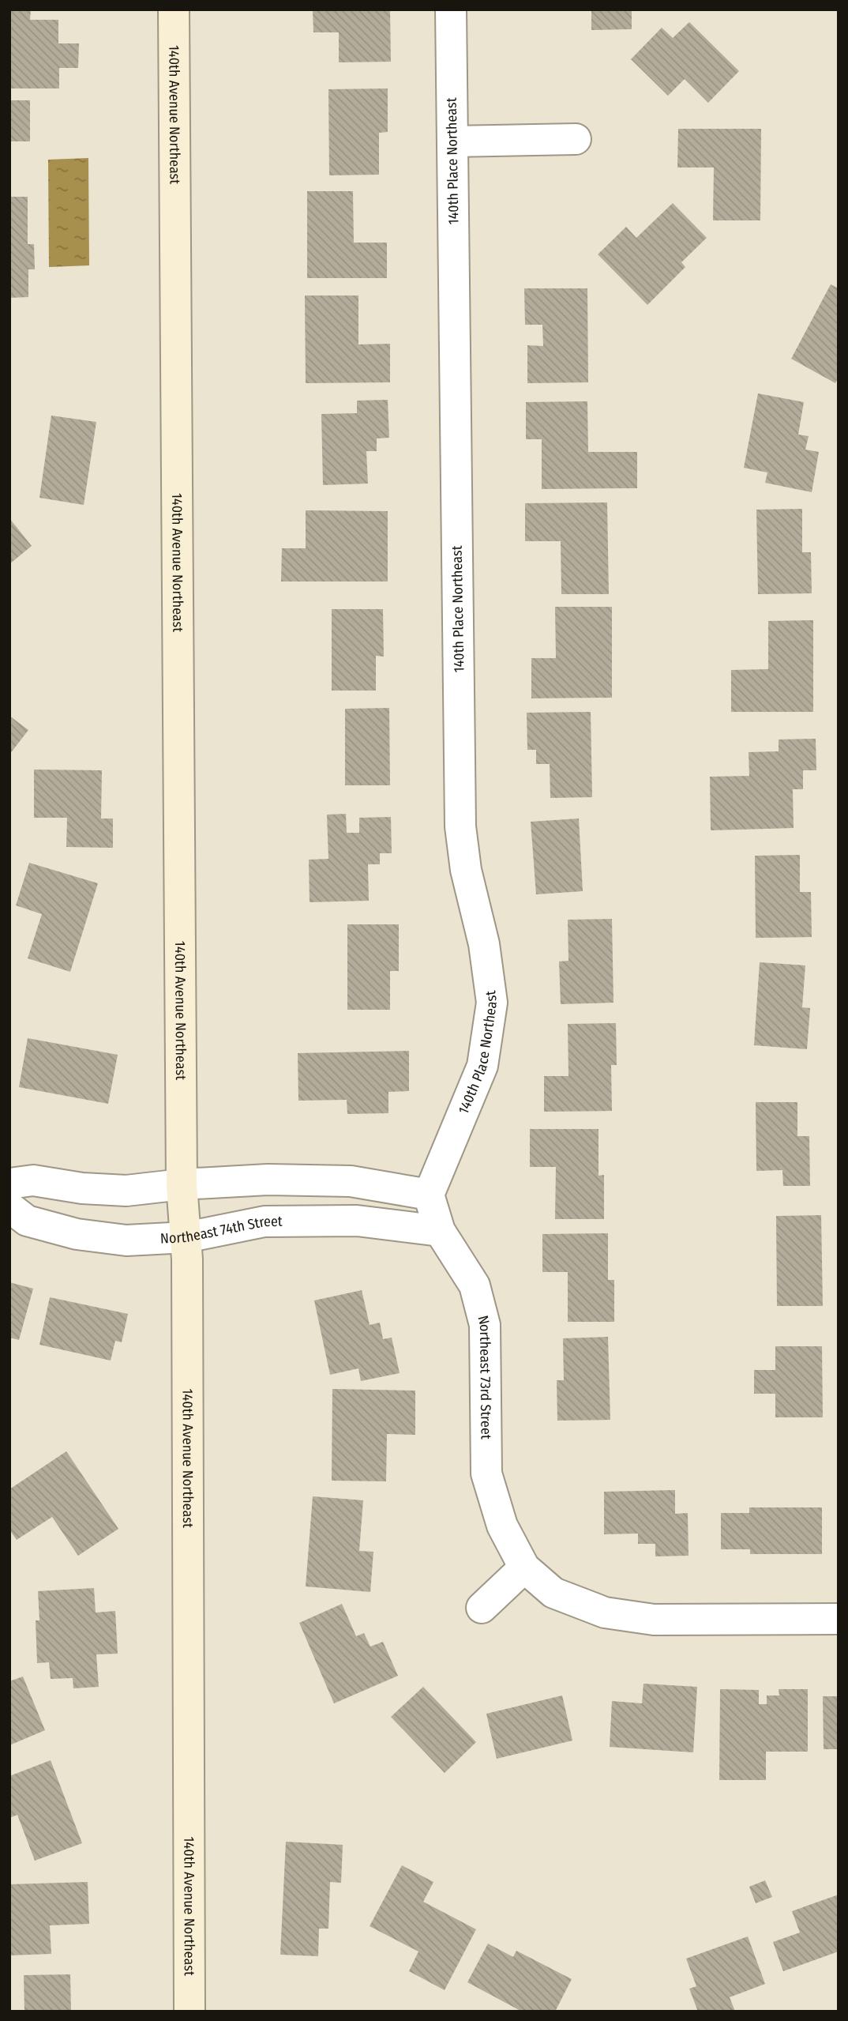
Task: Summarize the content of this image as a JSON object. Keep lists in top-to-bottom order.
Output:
{
  "streets": {
    "main road": ["140th Avenue Northeast"],
    "street": ["140th Place Northeast", "Northeast 74th Street", "Northeast 73rd Street"]
  },
  "crossings": [
    ["140th Avenue Northeast", "Northeast 74th Street"],
    ["140th Place Northeast", "Northeast 73rd Street"],
    ["Northeast 74th Street", "Northeast 73rd Street"]
  ]
}
